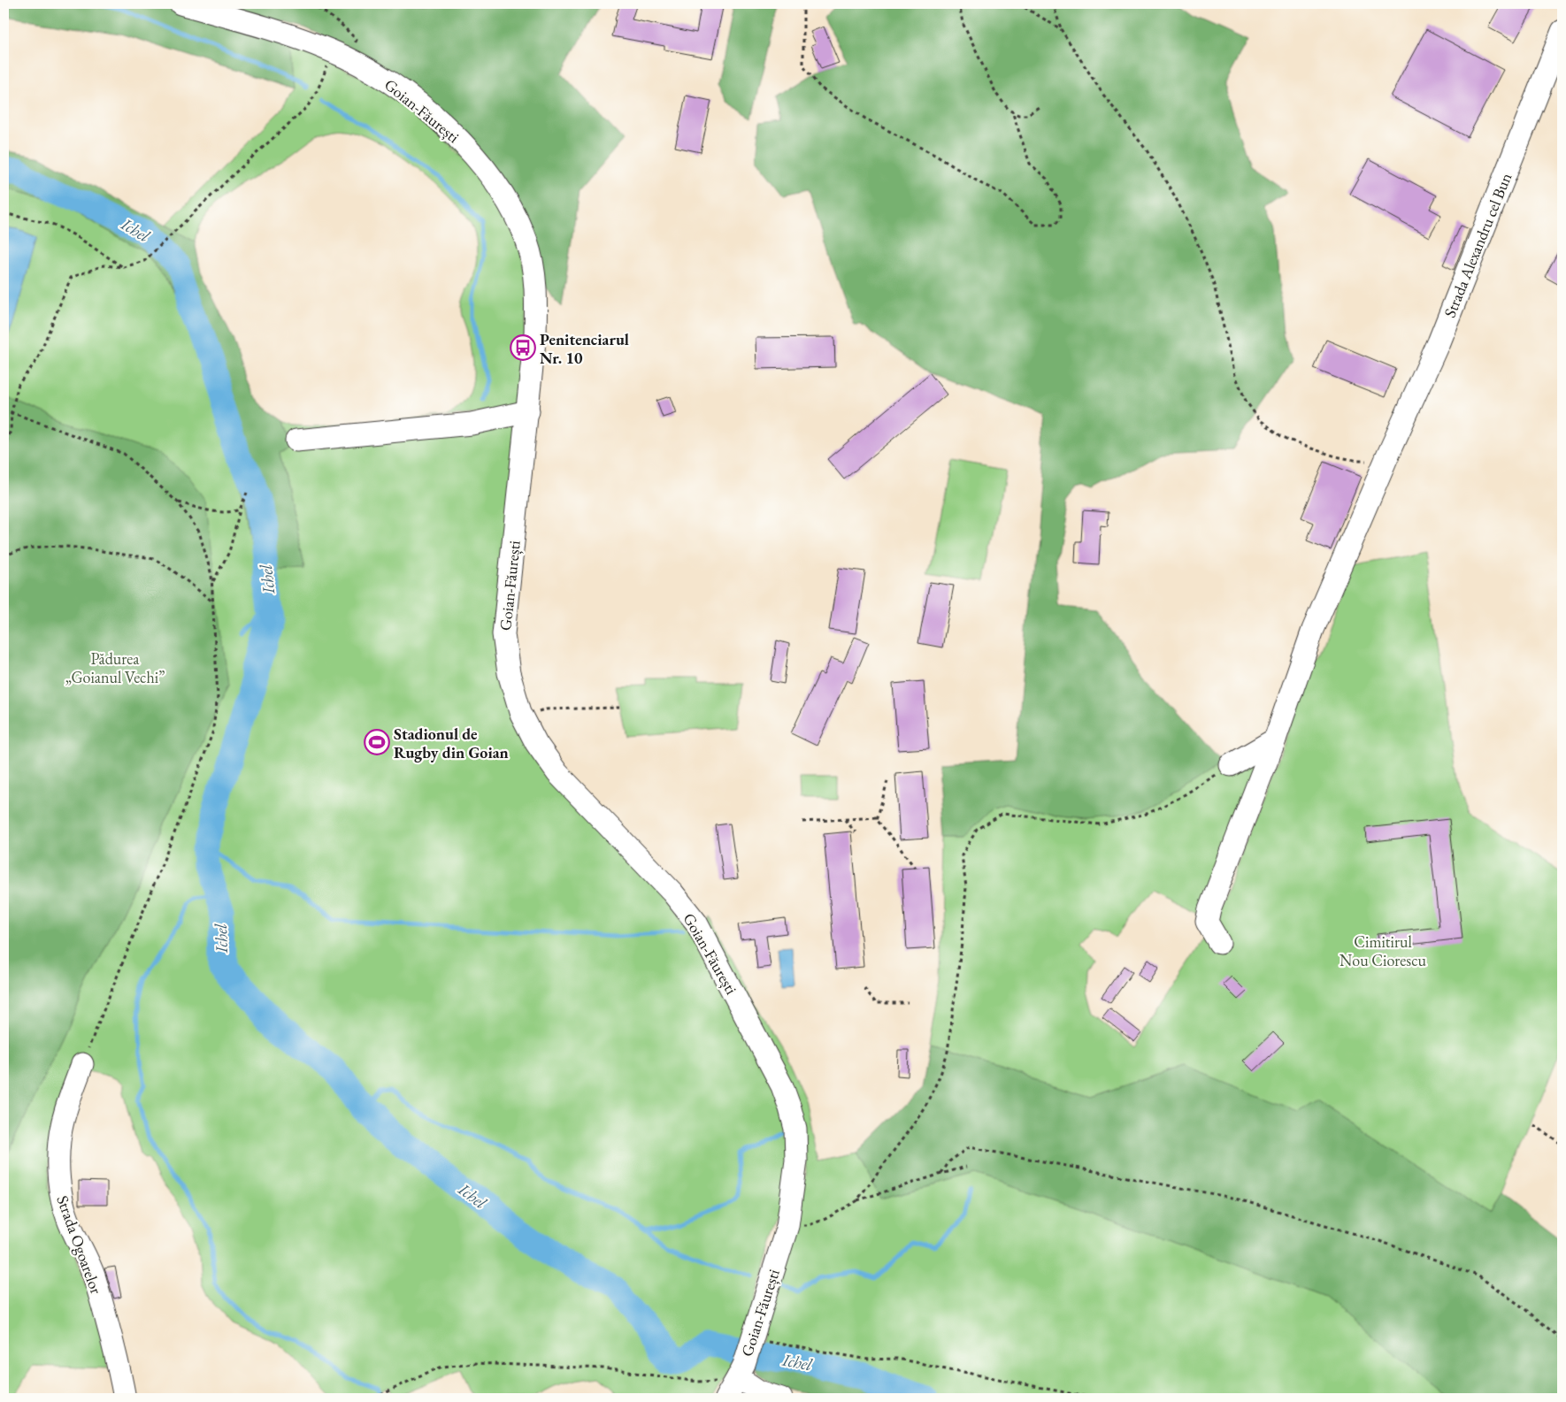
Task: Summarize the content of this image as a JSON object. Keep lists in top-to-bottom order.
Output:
{
  "streets": {
    "street": ["Goian-Făurești", "Strada Alexandru cel Bun", "Strada Ogoarelor"]
  },
  "water": ["Ichel"],
  "parks": ["Pădurea „Goianul Vechi”", "Cimitirul Nou Ciorescu"],
  "places": {
    "bus stop": ["Penitenciarul Nr. 10"],
    "sports": ["Stadionul de Rugby din Goian"]
  }
}
